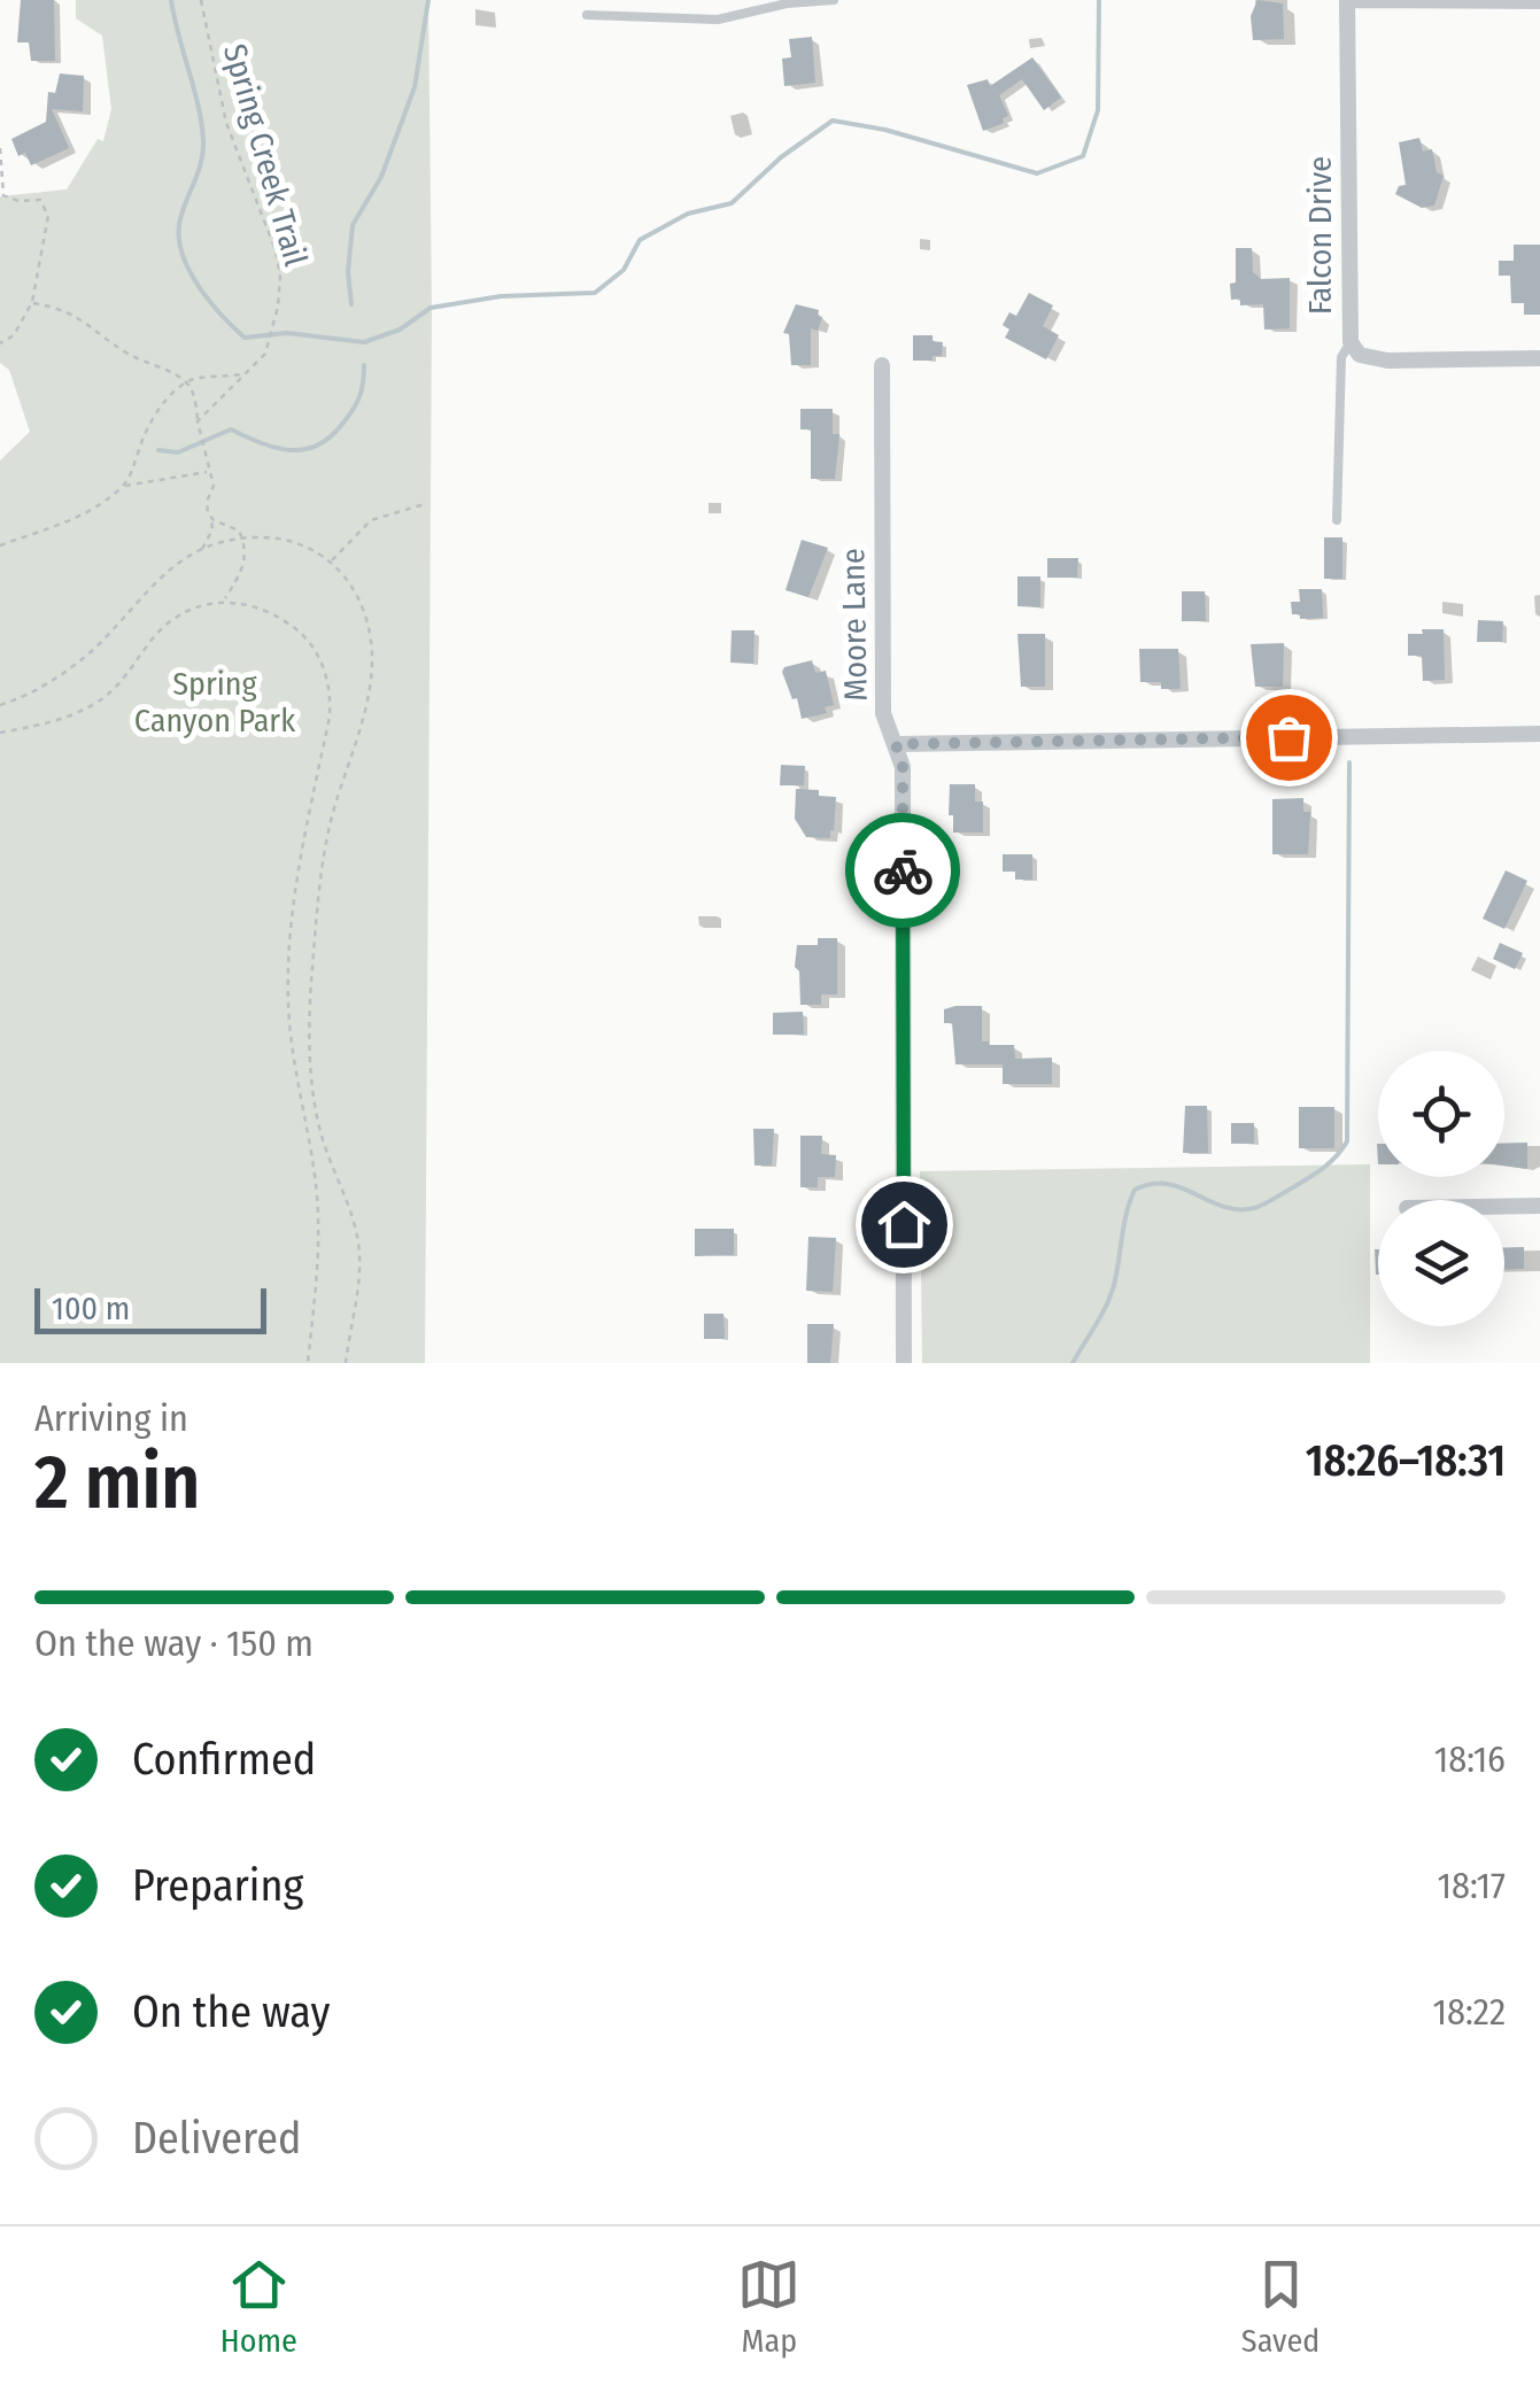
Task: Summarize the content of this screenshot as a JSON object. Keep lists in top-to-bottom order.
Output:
{
  "streets": {
    "street": ["Falcon Drive", "Moore Lane"],
    "path": ["Spring Creek Trail"]
  },
  "parks": ["Spring Canyon Park"],
  "scale_bar": "100 m",
  "page": {
    "scale": "100 m",
    "heading": ["2 min", "Arriving in", "18:26–18:31"],
    "bar": "On the way · 150 m",
    "list": [
      ["Confirmed", "18:16"],
      ["Preparing", "18:17"],
      ["On the way", "18:22"],
      "Delivered"
    ],
    "tabs": ["Home", "Map", "Saved"]
  }
}
